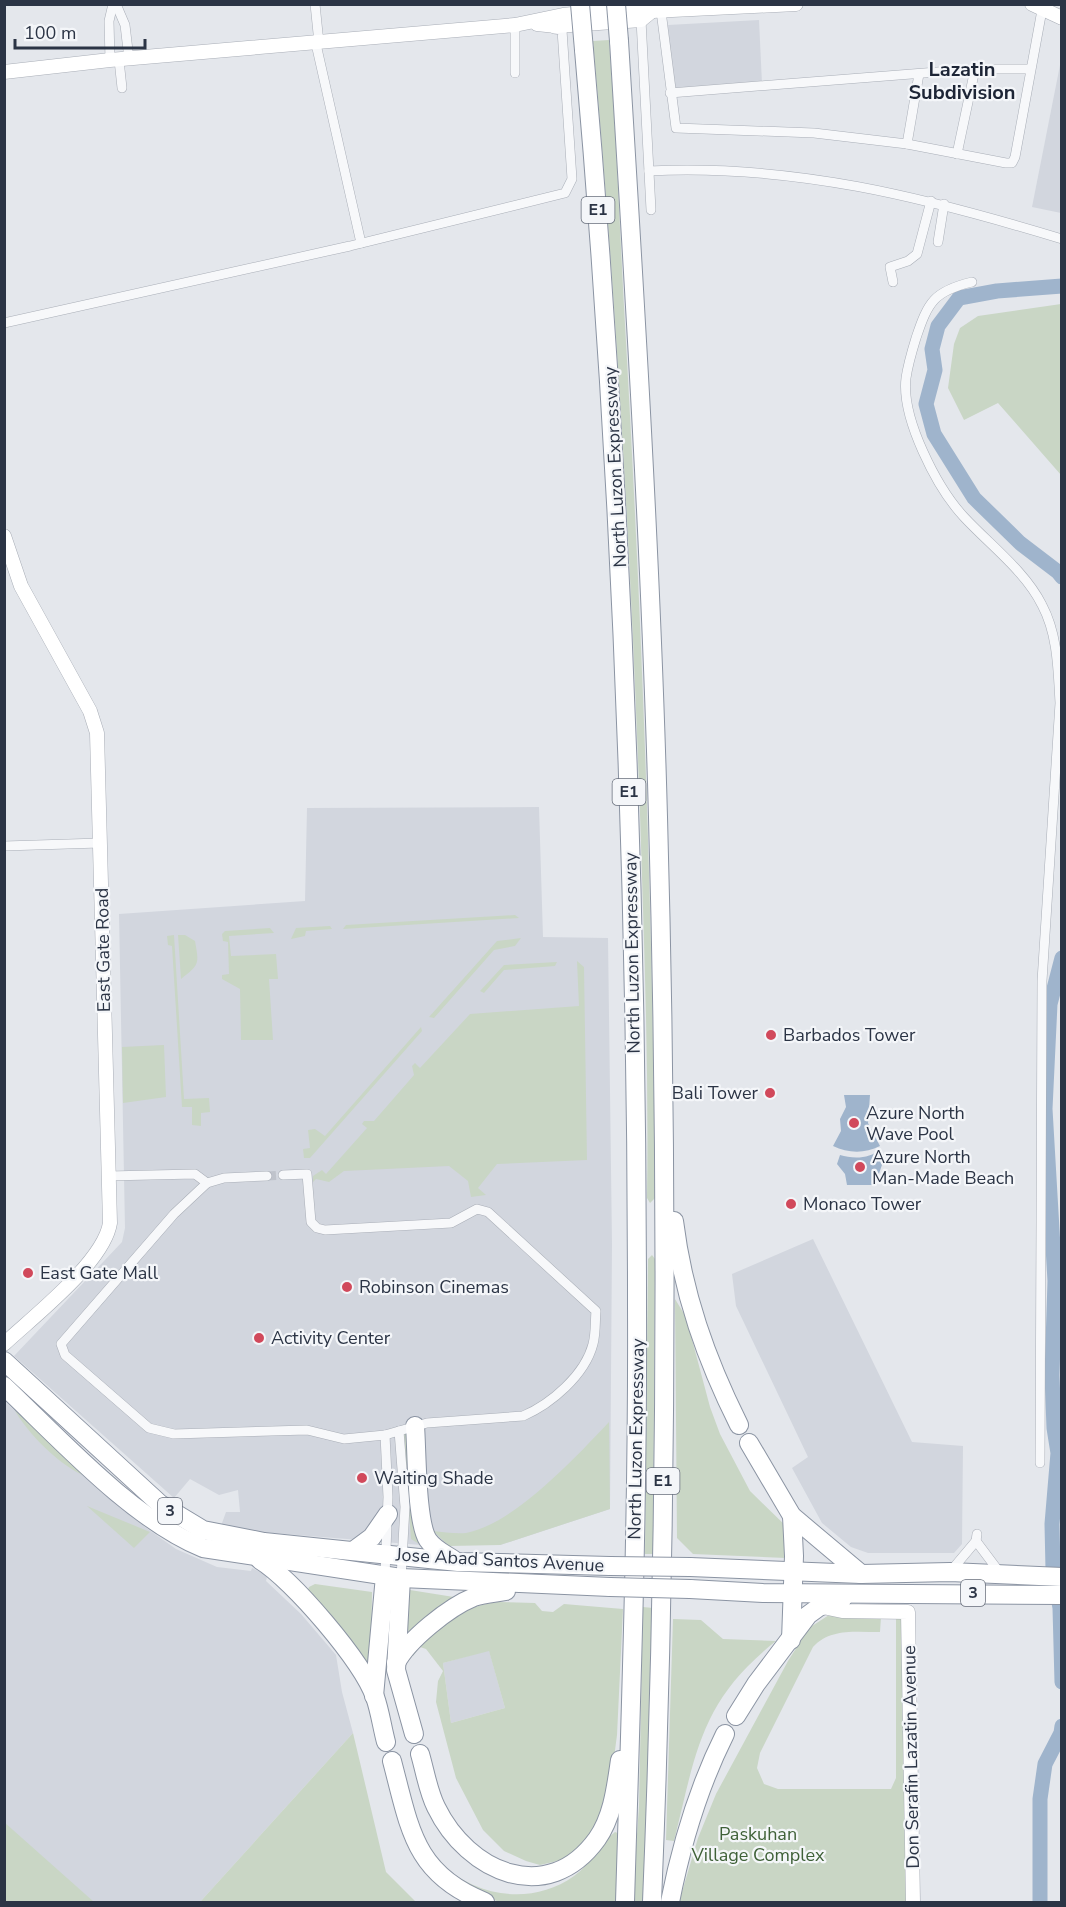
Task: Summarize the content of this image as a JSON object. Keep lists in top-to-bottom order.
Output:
{
  "streets": {
    "highway": [
      "E1",
      "North Luzon Expressway",
      "3",
      "Jose Abad Santos Avenue"
    ],
    "main road": ["East Gate Road", "Don Serafin Lazatin Avenue"]
  },
  "districts": ["Lazatin Subdivision"],
  "parks": ["Paskuhan Village Complex"],
  "places": [
    "Barbados Tower",
    "Bali Tower",
    "Azure North Wave Pool",
    "Azure North Man-Made Beach",
    "Monaco Tower",
    "East Gate Mall",
    "Robinson Cinemas",
    "Activity Center",
    "Waiting Shade"
  ],
  "scale_bar": "100 m"
}
